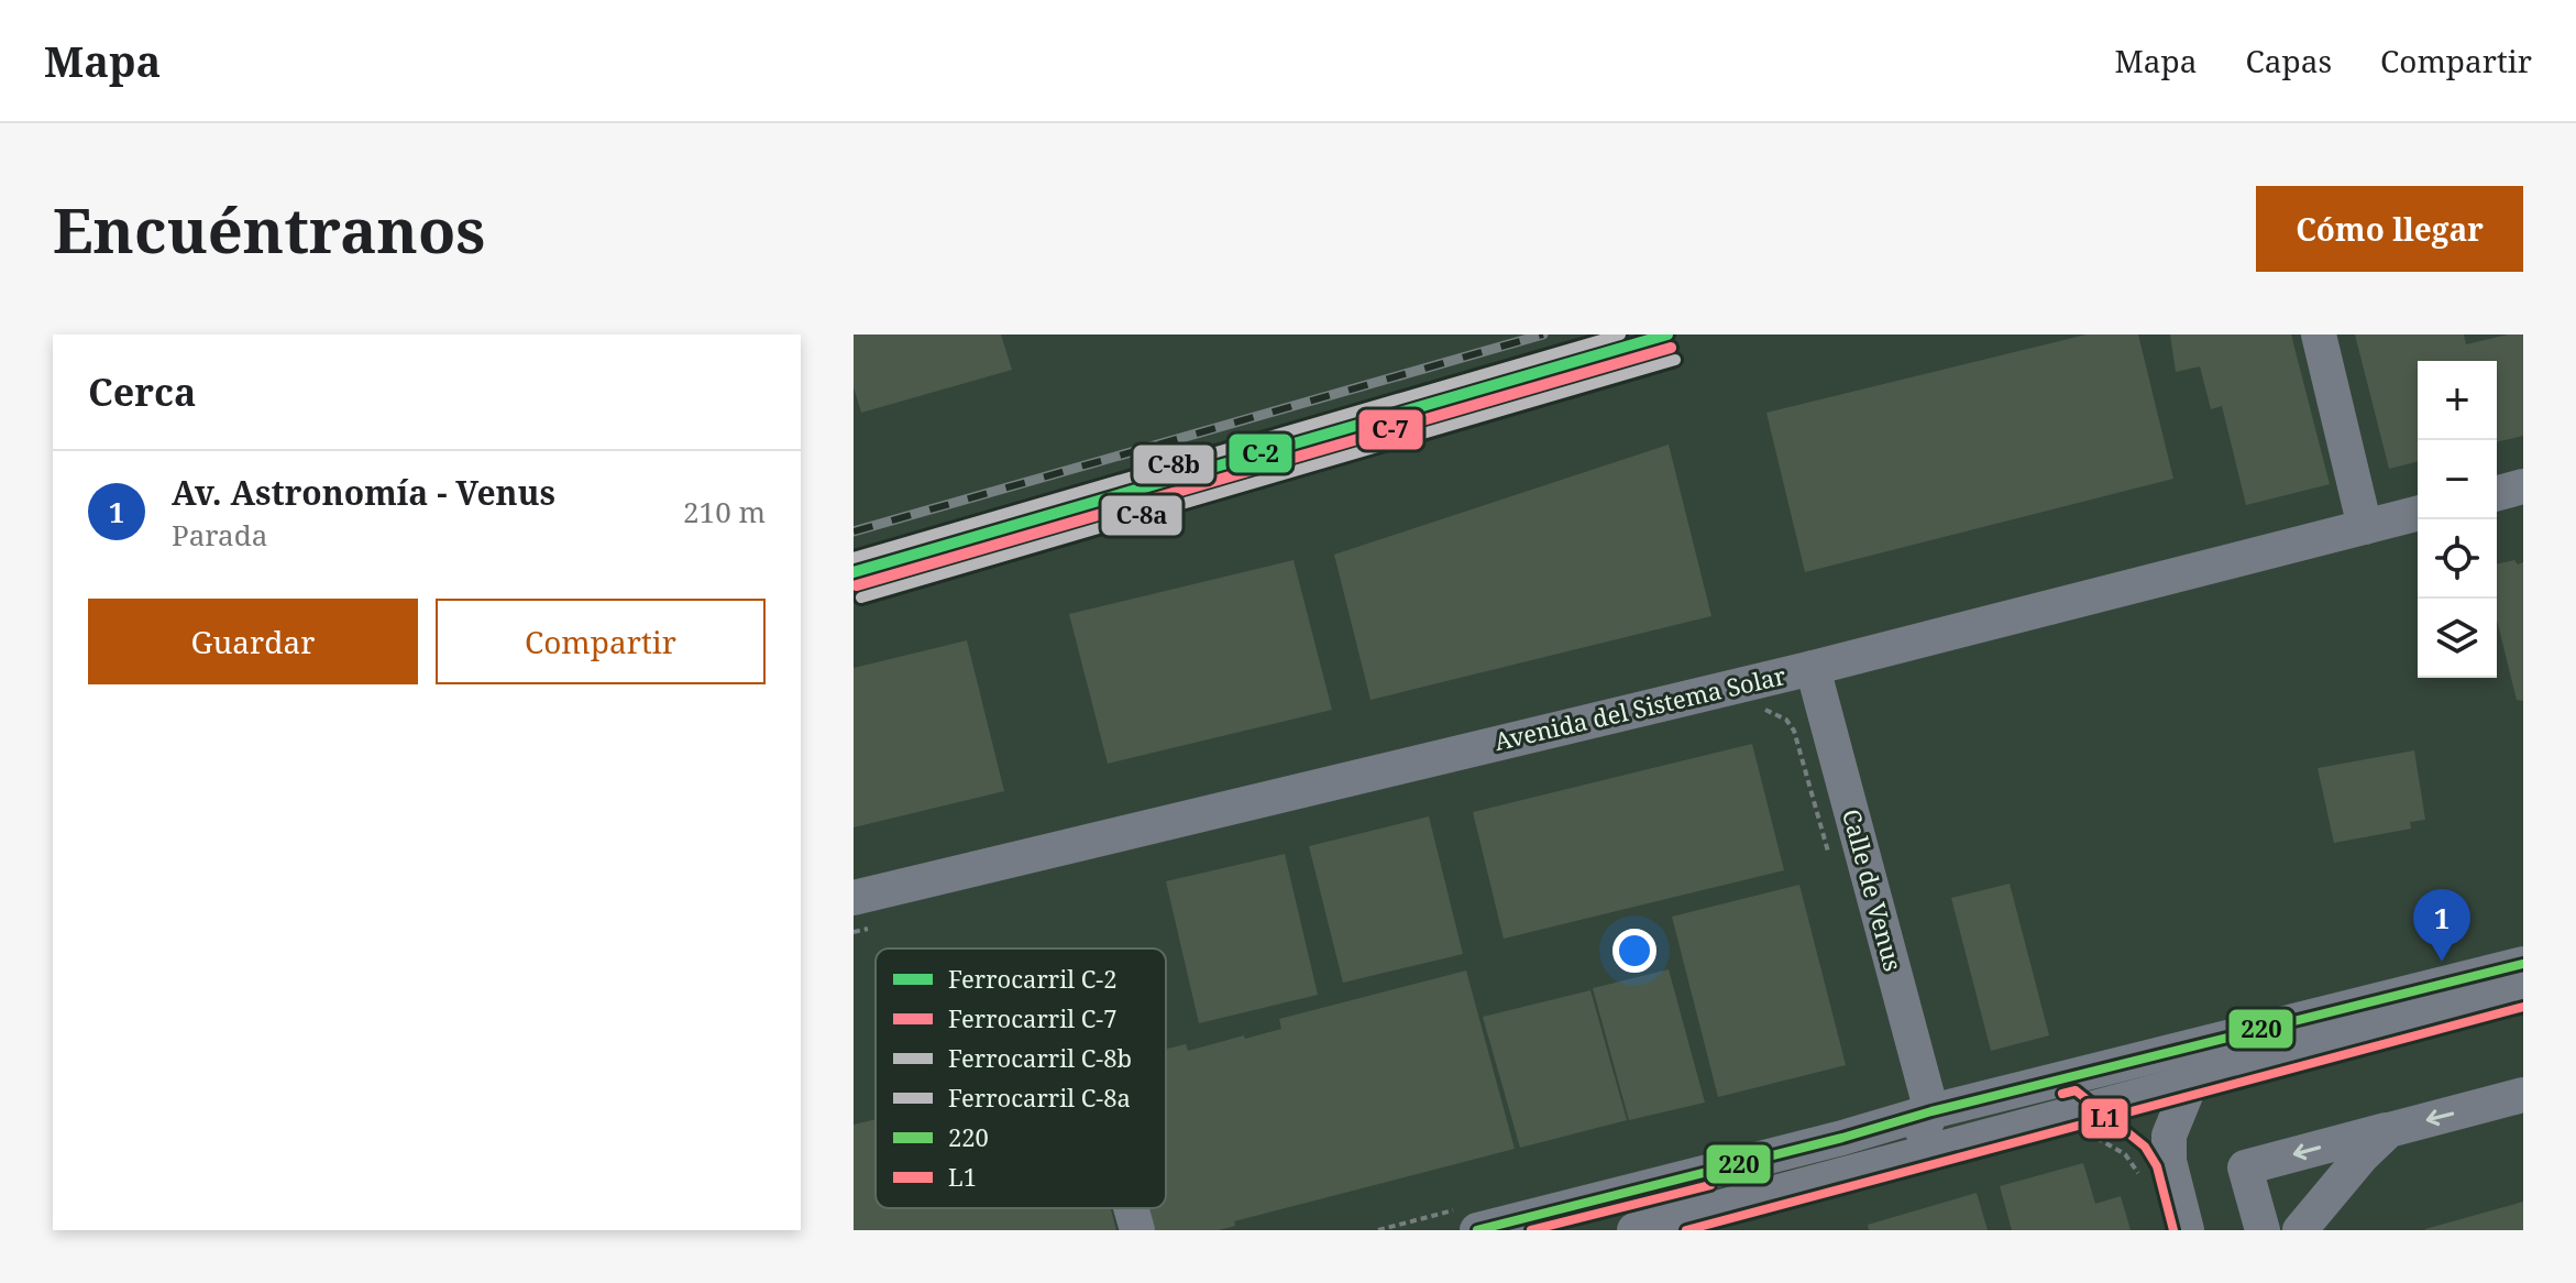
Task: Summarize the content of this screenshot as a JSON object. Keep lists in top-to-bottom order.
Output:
{
  "streets": {
    "street": ["Avenida del Sistema Solar", "Calle de Venus"]
  },
  "crossings": [
    ["Avenida del Sistema Solar", "Calle de Venus"]
  ],
  "lines": [
    "rail line C-2",
    "rail line C-8b",
    "rail line C-7",
    "rail line C-8a",
    "transit line 220",
    "transit line L1"
  ],
  "legend": [
    "Ferrocarril C-2",
    "Ferrocarril C-7",
    "Ferrocarril C-8b",
    "Ferrocarril C-8a",
    "220",
    "L1"
  ],
  "page": {
    "header": "Mapa",
    "nav": ["Mapa", "Capas", "Compartir"],
    "buttons": [
      "Cómo llegar",
      ["Guardar", "Compartir"]
    ],
    "title": "Encuéntranos",
    "heading": "Cerca",
    "map_buttons": ["+", "−"],
    "list": [
      {
        "mark": "1",
        "name": "Av. Astronomía - Venus",
        "note": "Parada",
        "value": "210 m"
      }
    ],
    "pins": "1"
  }
}
